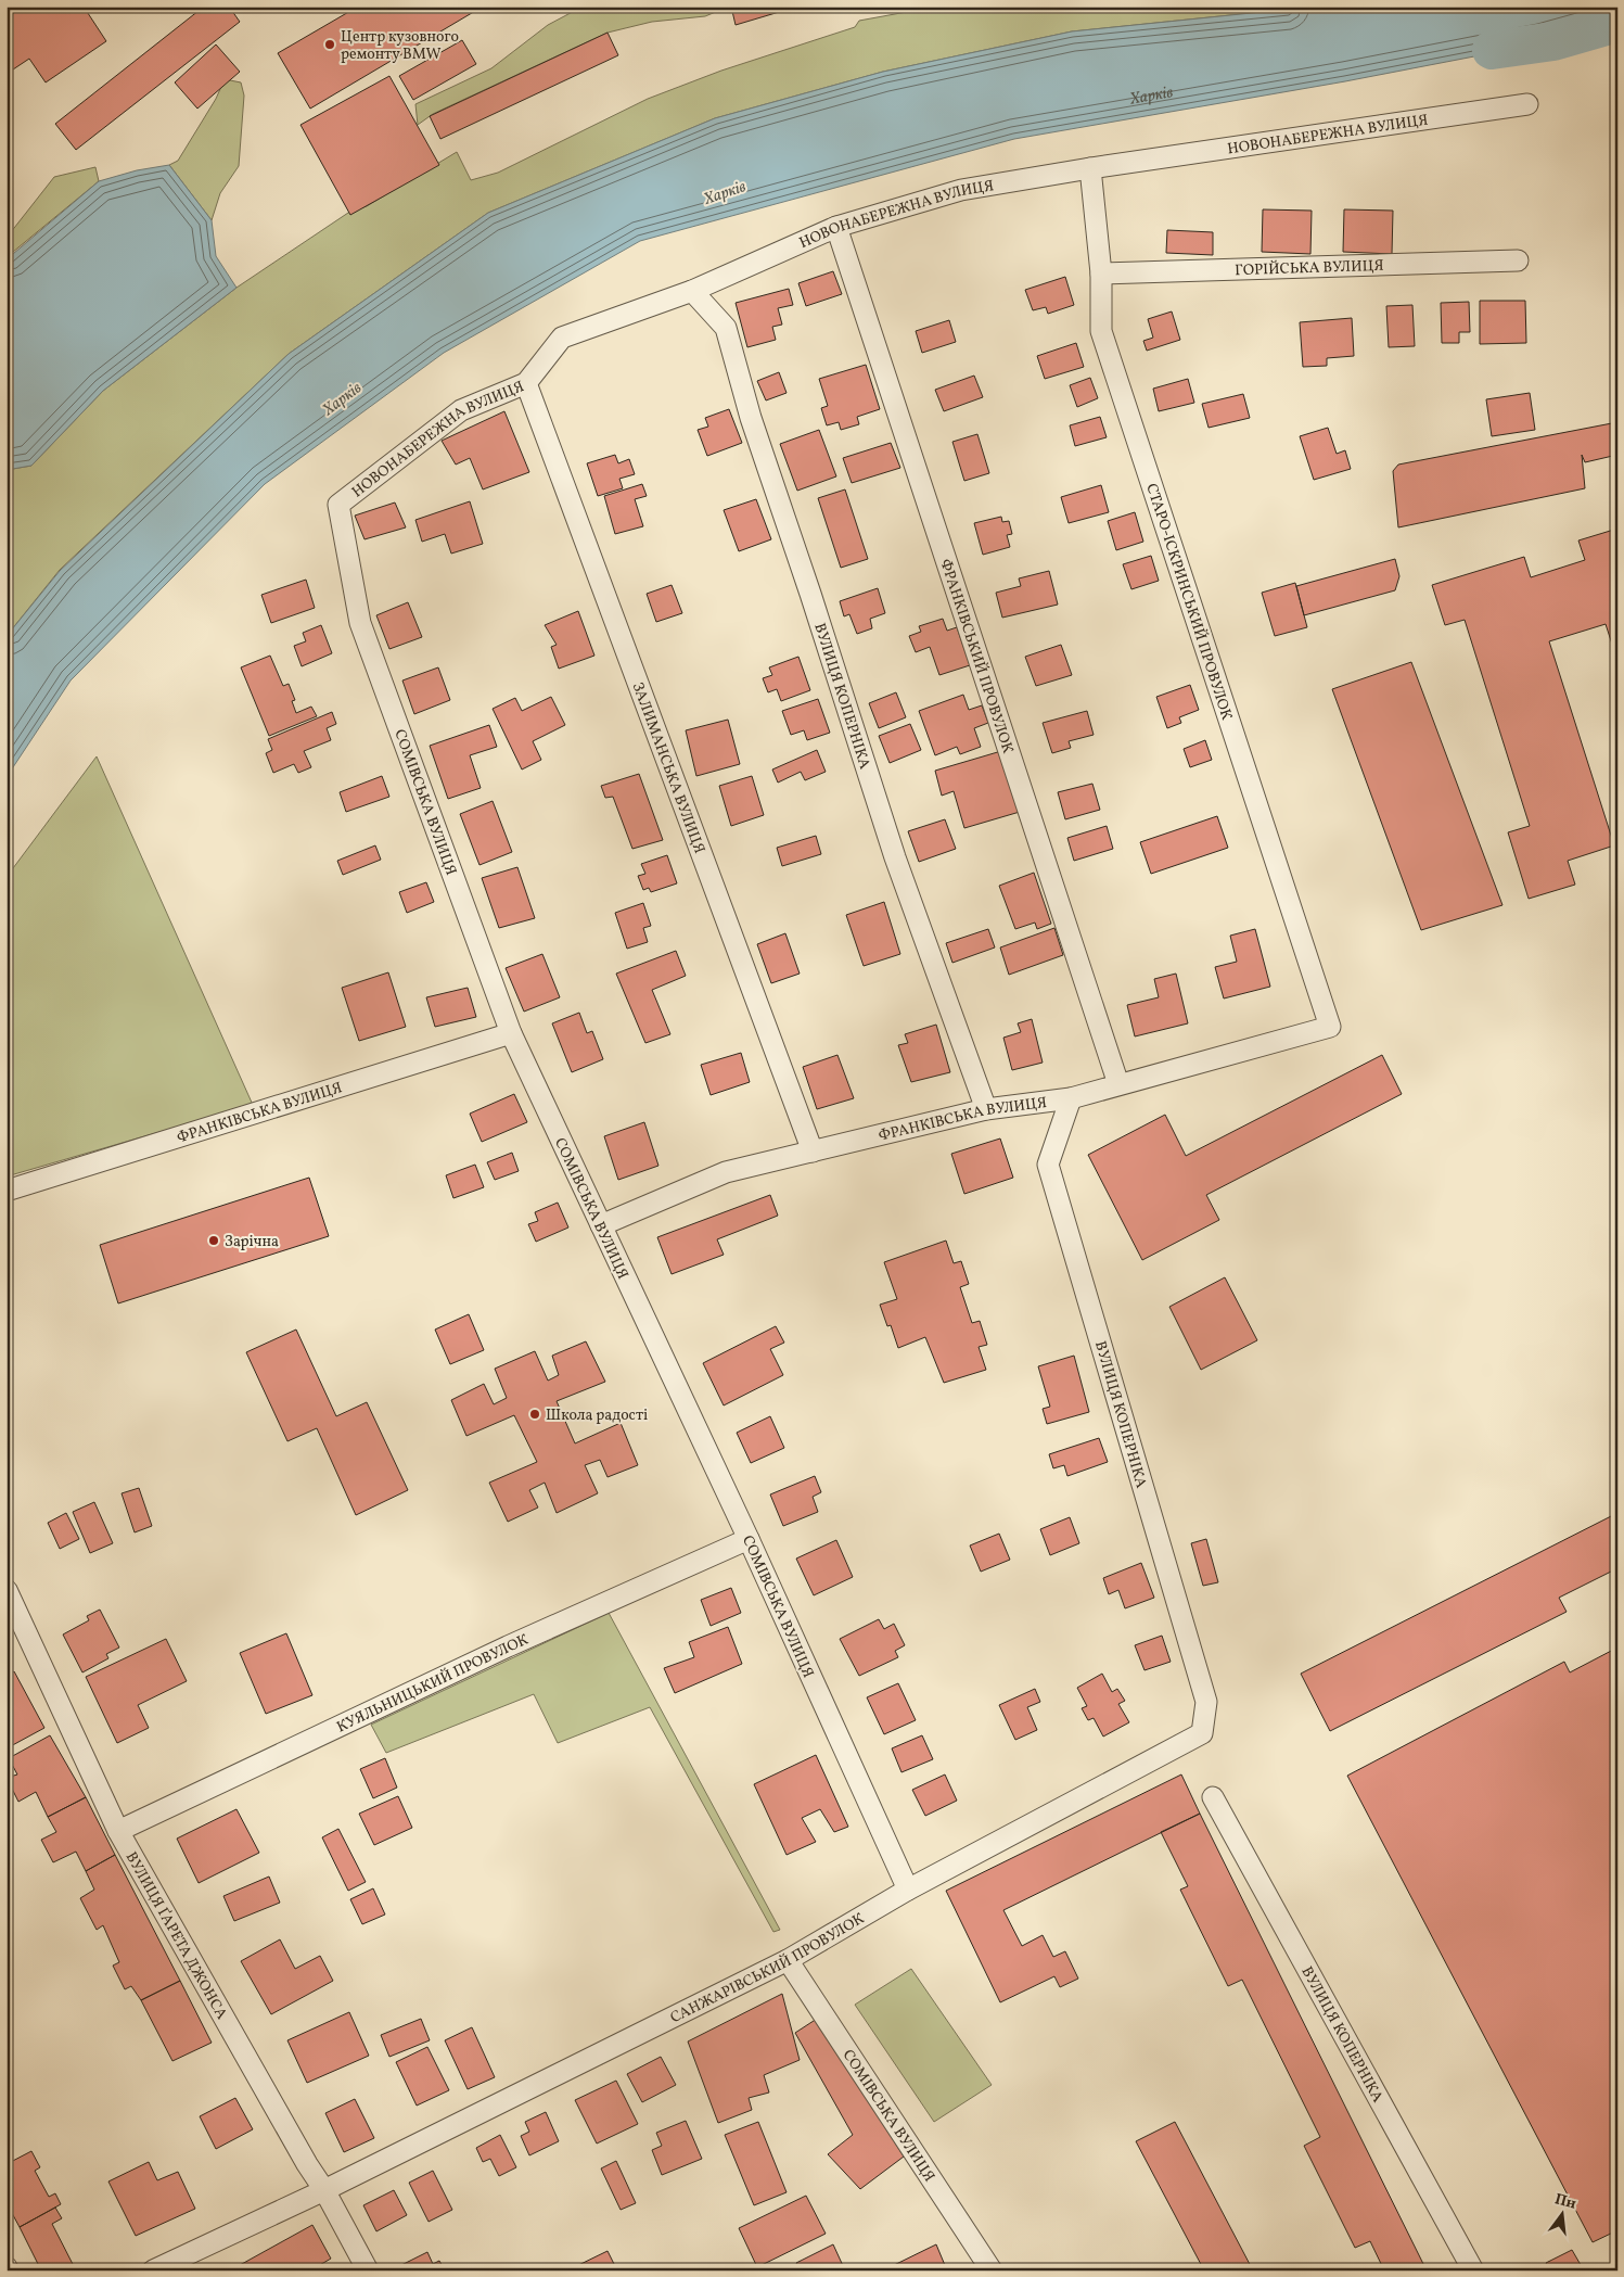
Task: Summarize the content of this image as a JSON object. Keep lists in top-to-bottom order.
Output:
{
  "streets": {
    "street": [
      "НОВОНАБЕРЕЖНА ВУЛИЦЯ",
      "ГОРІЙСЬКА ВУЛИЦЯ",
      "СТАРО-ІСКРИНСЬКИЙ ПРОВУЛОК",
      "ФРАНКІВСЬКИЙ ПРОВУЛОК",
      "ВУЛИЦЯ КОПЕРНІКА",
      "ЗАЛИМАНСЬКА ВУЛИЦЯ",
      "СОМІВСЬКА ВУЛИЦЯ",
      "ФРАНКІВСЬКА ВУЛИЦЯ",
      "КУЯЛЬНИЦЬКИЙ ПРОВУЛОК",
      "ВУЛИЦЯ ҐАРЕТА ДЖОНСА",
      "САНЖАРІВСЬКИЙ ПРОВУЛОК"
    ]
  },
  "crossings": [
    ["НОВОНАБЕРЕЖНА ВУЛИЦЯ", "СТАРО-ІСКРИНСЬКИЙ ПРОВУЛОК"],
    ["НОВОНАБЕРЕЖНА ВУЛИЦЯ", "ФРАНКІВСЬКИЙ ПРОВУЛОК"],
    ["НОВОНАБЕРЕЖНА ВУЛИЦЯ", "ВУЛИЦЯ КОПЕРНІКА"],
    ["НОВОНАБЕРЕЖНА ВУЛИЦЯ", "ЗАЛИМАНСЬКА ВУЛИЦЯ"],
    ["НОВОНАБЕРЕЖНА ВУЛИЦЯ", "СОМІВСЬКА ВУЛИЦЯ"],
    ["ГОРІЙСЬКА ВУЛИЦЯ", "СТАРО-ІСКРИНСЬКИЙ ПРОВУЛОК"],
    ["СТАРО-ІСКРИНСЬКИЙ ПРОВУЛОК", "ФРАНКІВСЬКА ВУЛИЦЯ"],
    ["ФРАНКІВСЬКИЙ ПРОВУЛОК", "ФРАНКІВСЬКА ВУЛИЦЯ"],
    ["ВУЛИЦЯ КОПЕРНІКА", "ФРАНКІВСЬКА ВУЛИЦЯ"],
    ["ВУЛИЦЯ КОПЕРНІКА", "САНЖАРІВСЬКИЙ ПРОВУЛОК"],
    ["ЗАЛИМАНСЬКА ВУЛИЦЯ", "ФРАНКІВСЬКА ВУЛИЦЯ"],
    ["СОМІВСЬКА ВУЛИЦЯ", "ФРАНКІВСЬКА ВУЛИЦЯ"],
    ["СОМІВСЬКА ВУЛИЦЯ", "КУЯЛЬНИЦЬКИЙ ПРОВУЛОК"],
    ["СОМІВСЬКА ВУЛИЦЯ", "САНЖАРІВСЬКИЙ ПРОВУЛОК"],
    ["КУЯЛЬНИЦЬКИЙ ПРОВУЛОК", "ВУЛИЦЯ ҐАРЕТА ДЖОНСА"],
    ["ВУЛИЦЯ ҐАРЕТА ДЖОНСА", "САНЖАРІВСЬКИЙ ПРОВУЛОК"]
  ],
  "water": ["Харків"],
  "places": ["Центр кузовного ремонту BMW", "Зарічна", "Школа радості"],
  "north": "top"
}
